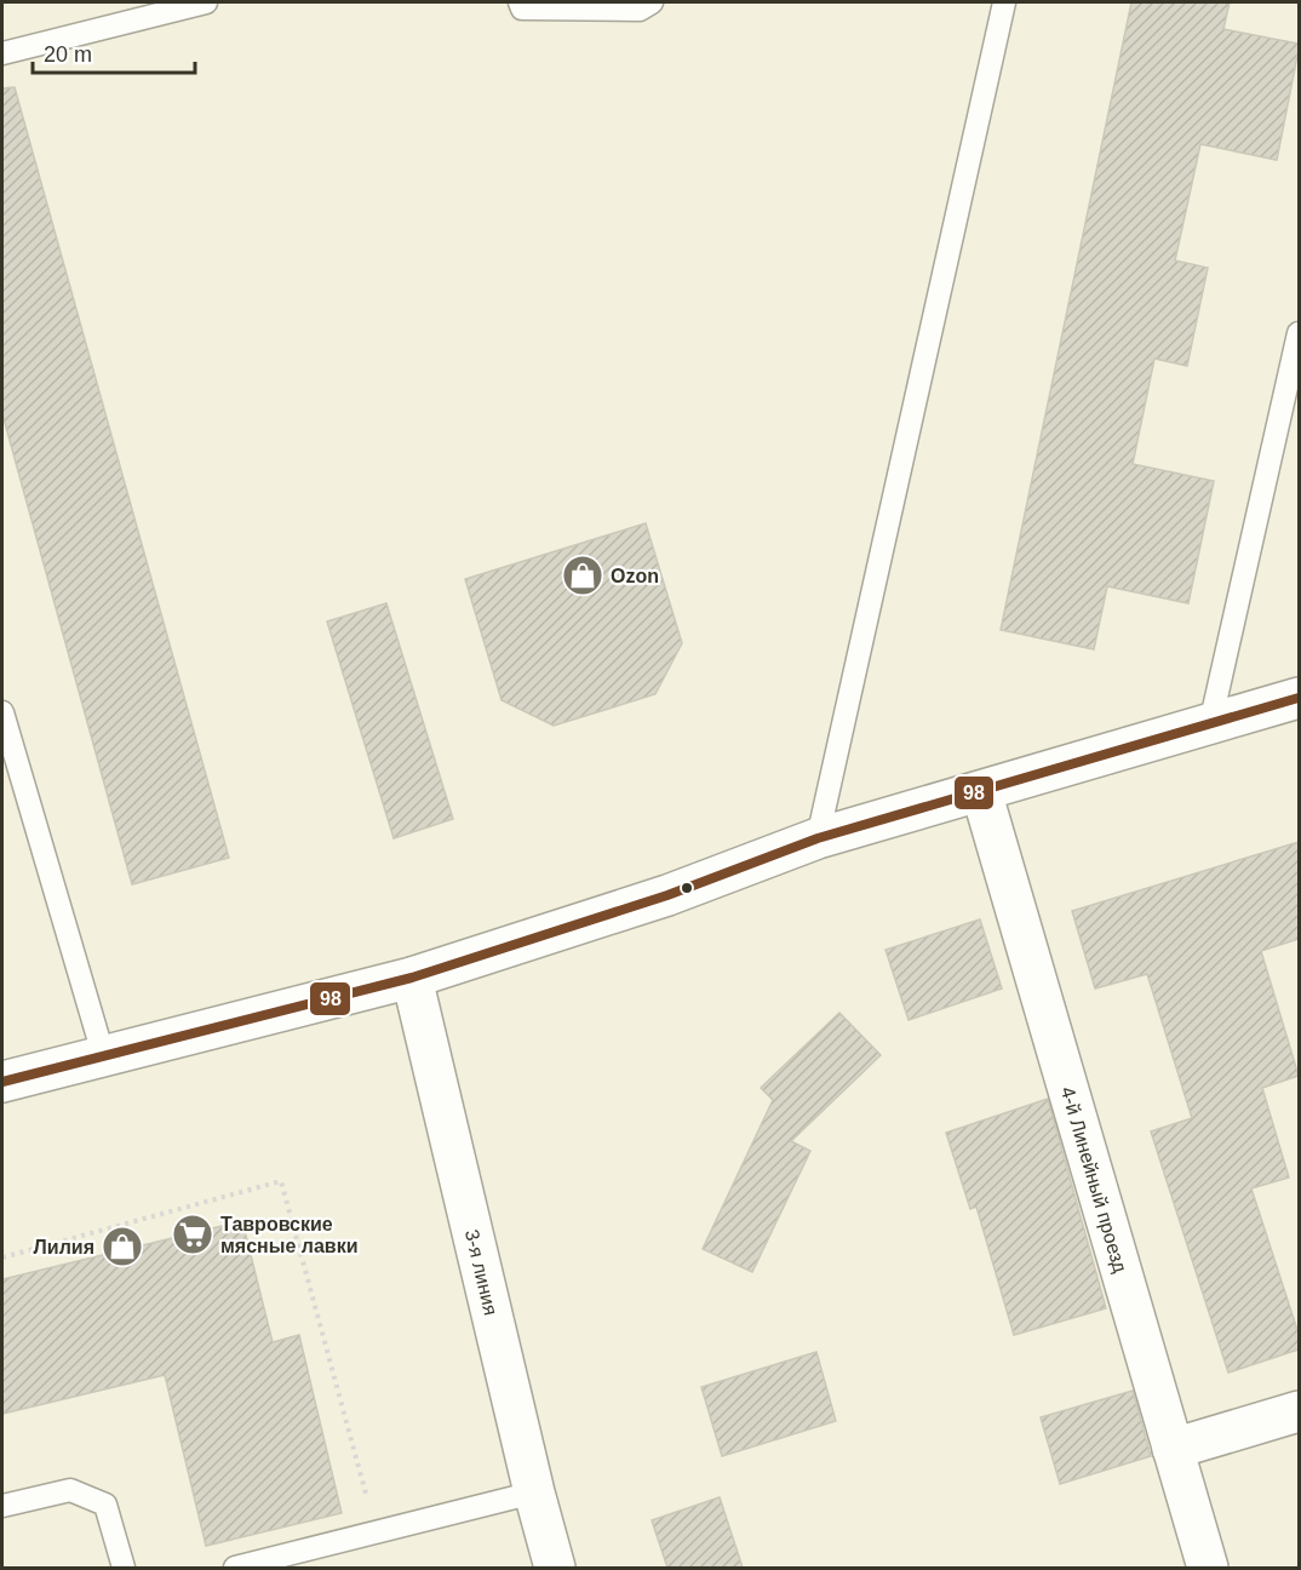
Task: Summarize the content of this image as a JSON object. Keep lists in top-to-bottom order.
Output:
{
  "streets": {
    "street": ["4-й Линейный проезд", "3-я линия"]
  },
  "places": {
    "shop": ["Ozon", "Лилия"],
    "supermarket": ["Тавровские мясные лавки"]
  },
  "lines": ["transit line 98"],
  "scale_bar": "20 m"
}
